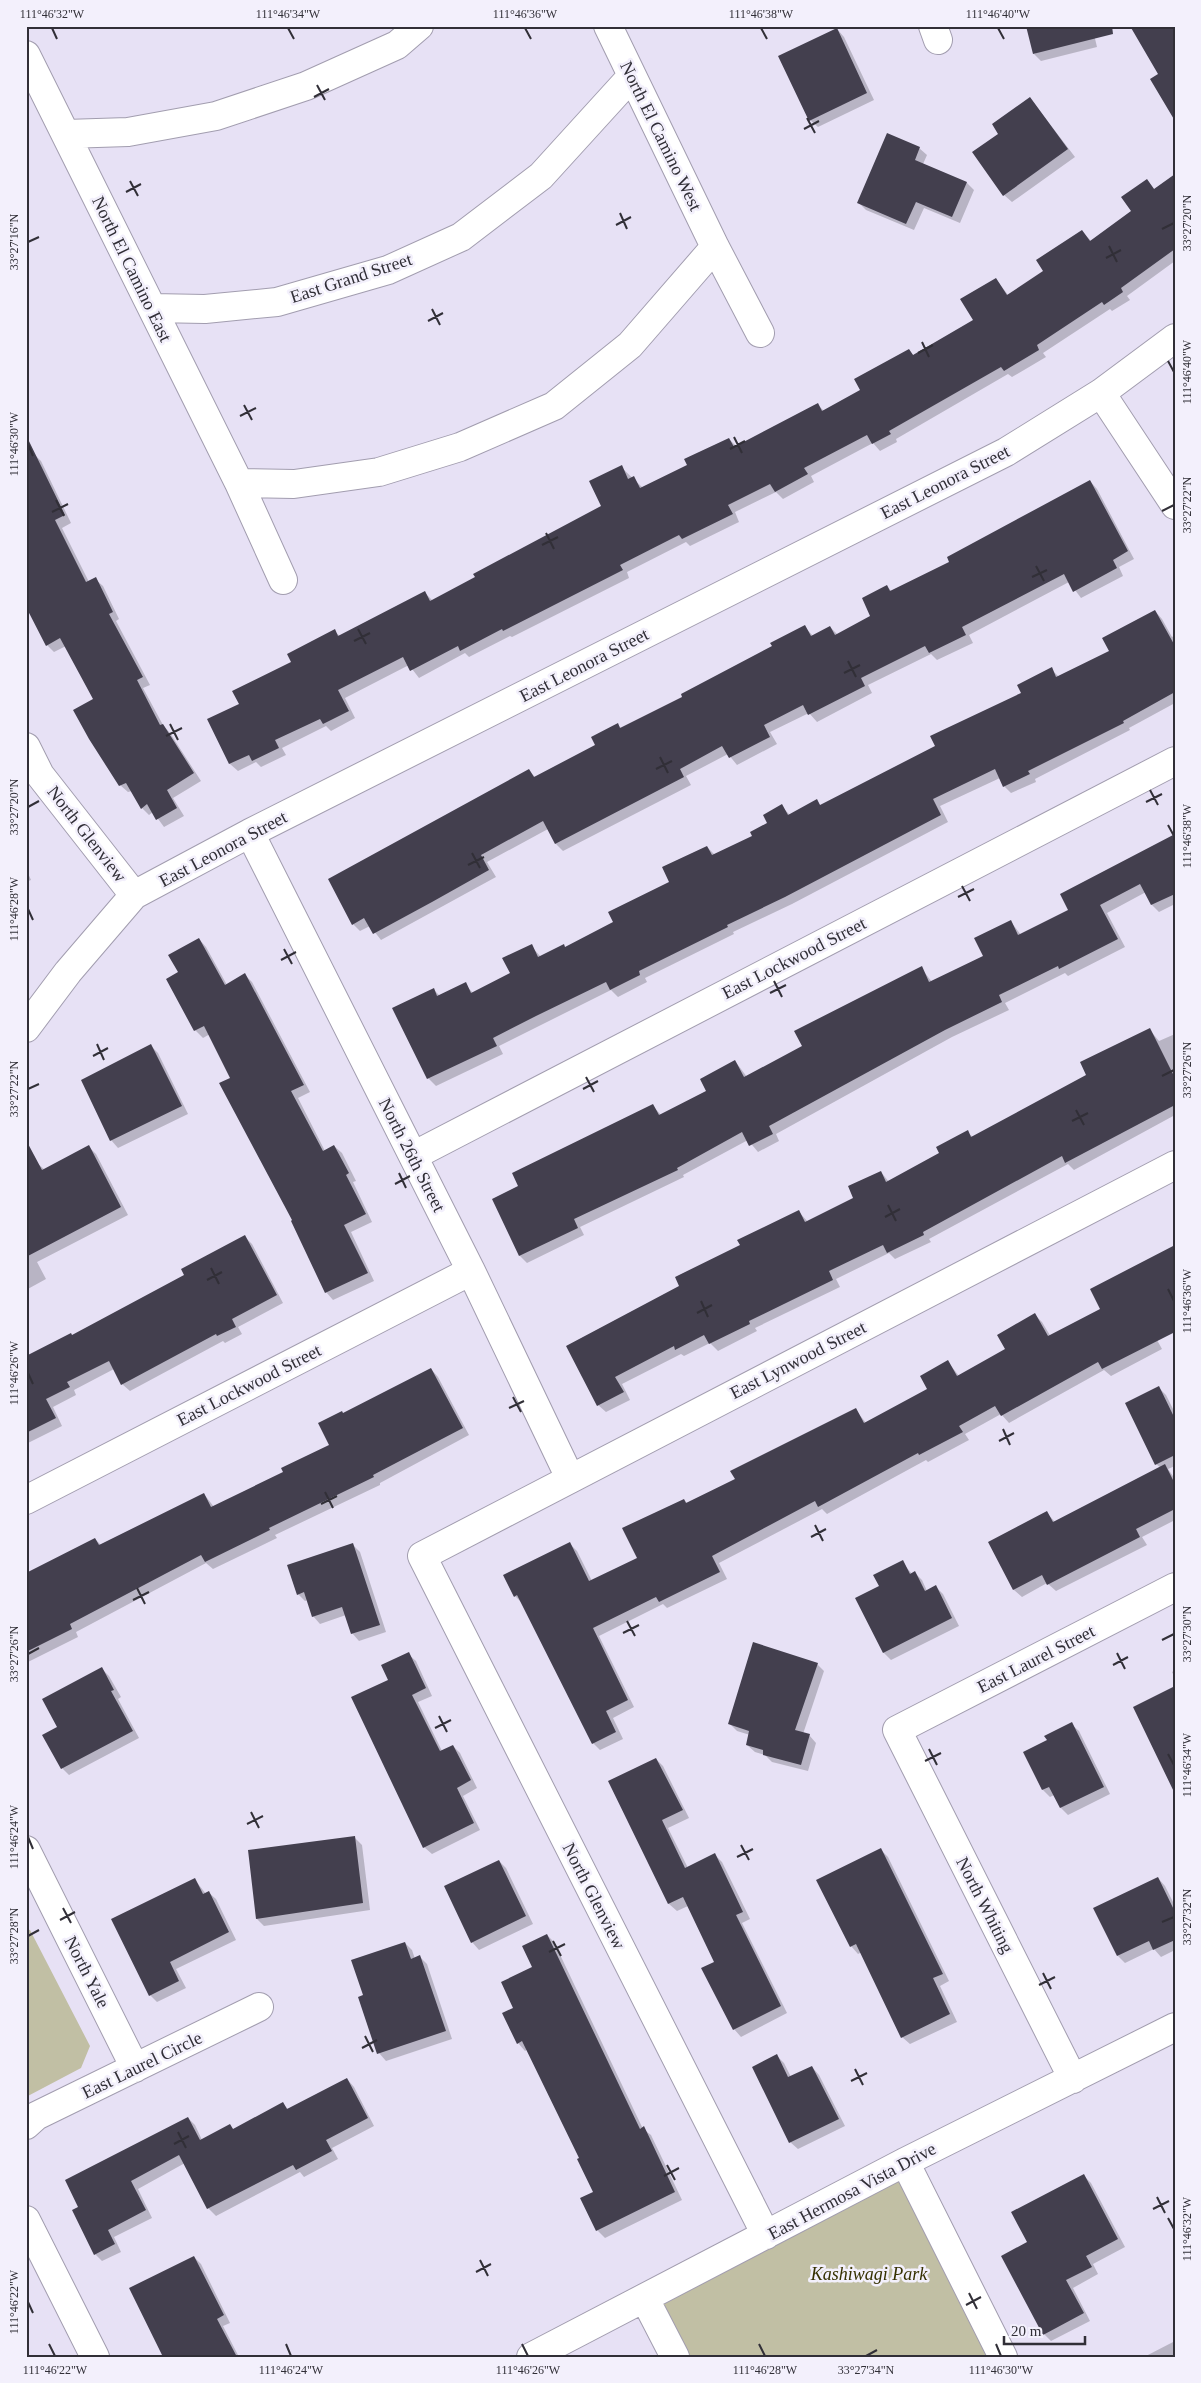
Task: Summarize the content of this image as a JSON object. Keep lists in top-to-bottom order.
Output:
{
  "streets": {
    "street": [
      "North El Camino West",
      "North El Camino East",
      "East Grand Street",
      "East Leonora Street",
      "North Glenview",
      "East Lockwood Street",
      "North 26th Street",
      "East Lynwood Street",
      "East Laurel Street",
      "North Whiting",
      "North Yale",
      "East Laurel Circle",
      "East Hermosa Vista Drive"
    ]
  },
  "crossings": [
    ["North El Camino West", "East Grand Street"],
    ["North El Camino East", "East Grand Street"],
    ["East Leonora Street", "North Glenview"],
    ["East Leonora Street", "North 26th Street"],
    ["North Glenview", "East Lynwood Street"],
    ["North Glenview", "East Hermosa Vista Drive"],
    ["East Lockwood Street", "North 26th Street"],
    ["North 26th Street", "East Lynwood Street"],
    ["East Laurel Street", "North Whiting"],
    ["North Whiting", "East Hermosa Vista Drive"],
    ["North Yale", "East Laurel Circle"]
  ],
  "parks": ["Kashiwagi Park"],
  "scale_bar": "20 m",
  "coordinates": [
    "111°46'32\"W",
    "111°46'34\"W",
    "111°46'36\"W",
    "111°46'38\"W",
    "111°46'40\"W",
    "33°27'20\"N",
    "33°27'16\"N",
    "111°46'30\"W",
    "33°27'22\"N",
    "111°46'28\"W",
    "33°27'26\"N",
    "111°46'26\"W",
    "33°27'30\"N",
    "111°46'24\"W",
    "33°27'32\"N",
    "33°27'28\"N",
    "111°46'22\"W",
    "33°27'34\"N"
  ]
}
